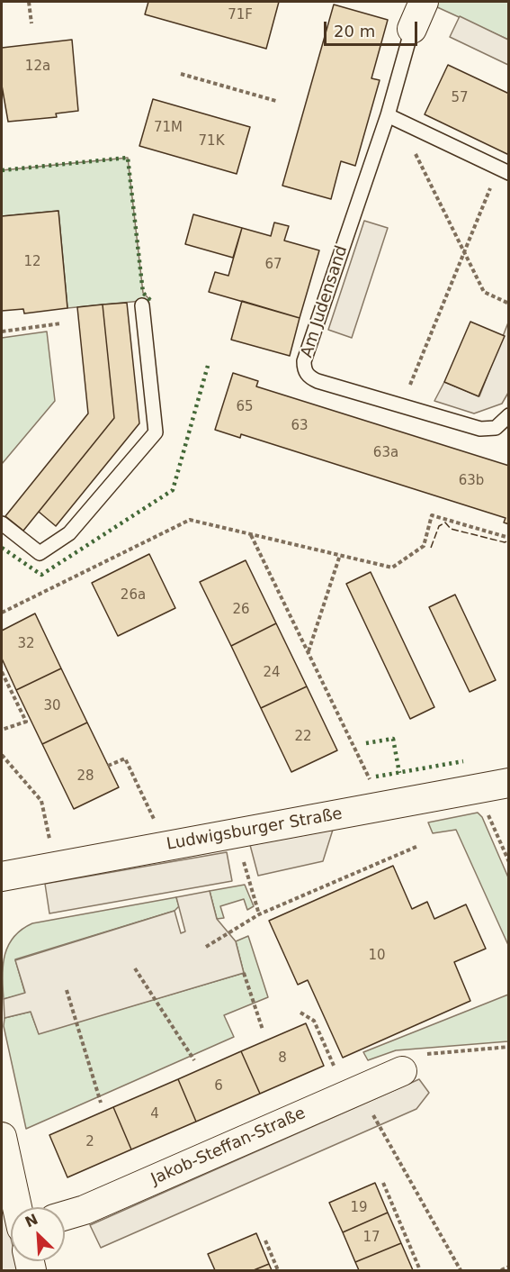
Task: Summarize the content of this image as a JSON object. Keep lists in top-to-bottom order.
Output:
{
  "streets": {
    "street": ["Am Judensand", "Ludwigsburger Straße", "Jakob-Steffan-Straße"]
  },
  "house_numbers": [
    "71F",
    "12a",
    "57",
    "71M",
    "71K",
    "12",
    "67",
    "65",
    "63",
    "63a",
    "63b",
    "26a",
    "26",
    "32",
    "24",
    "30",
    "22",
    "28",
    "10",
    "8",
    "6",
    "4",
    "2",
    "19",
    "17"
  ],
  "scale_bar": "20 m",
  "north": "top left"
}
